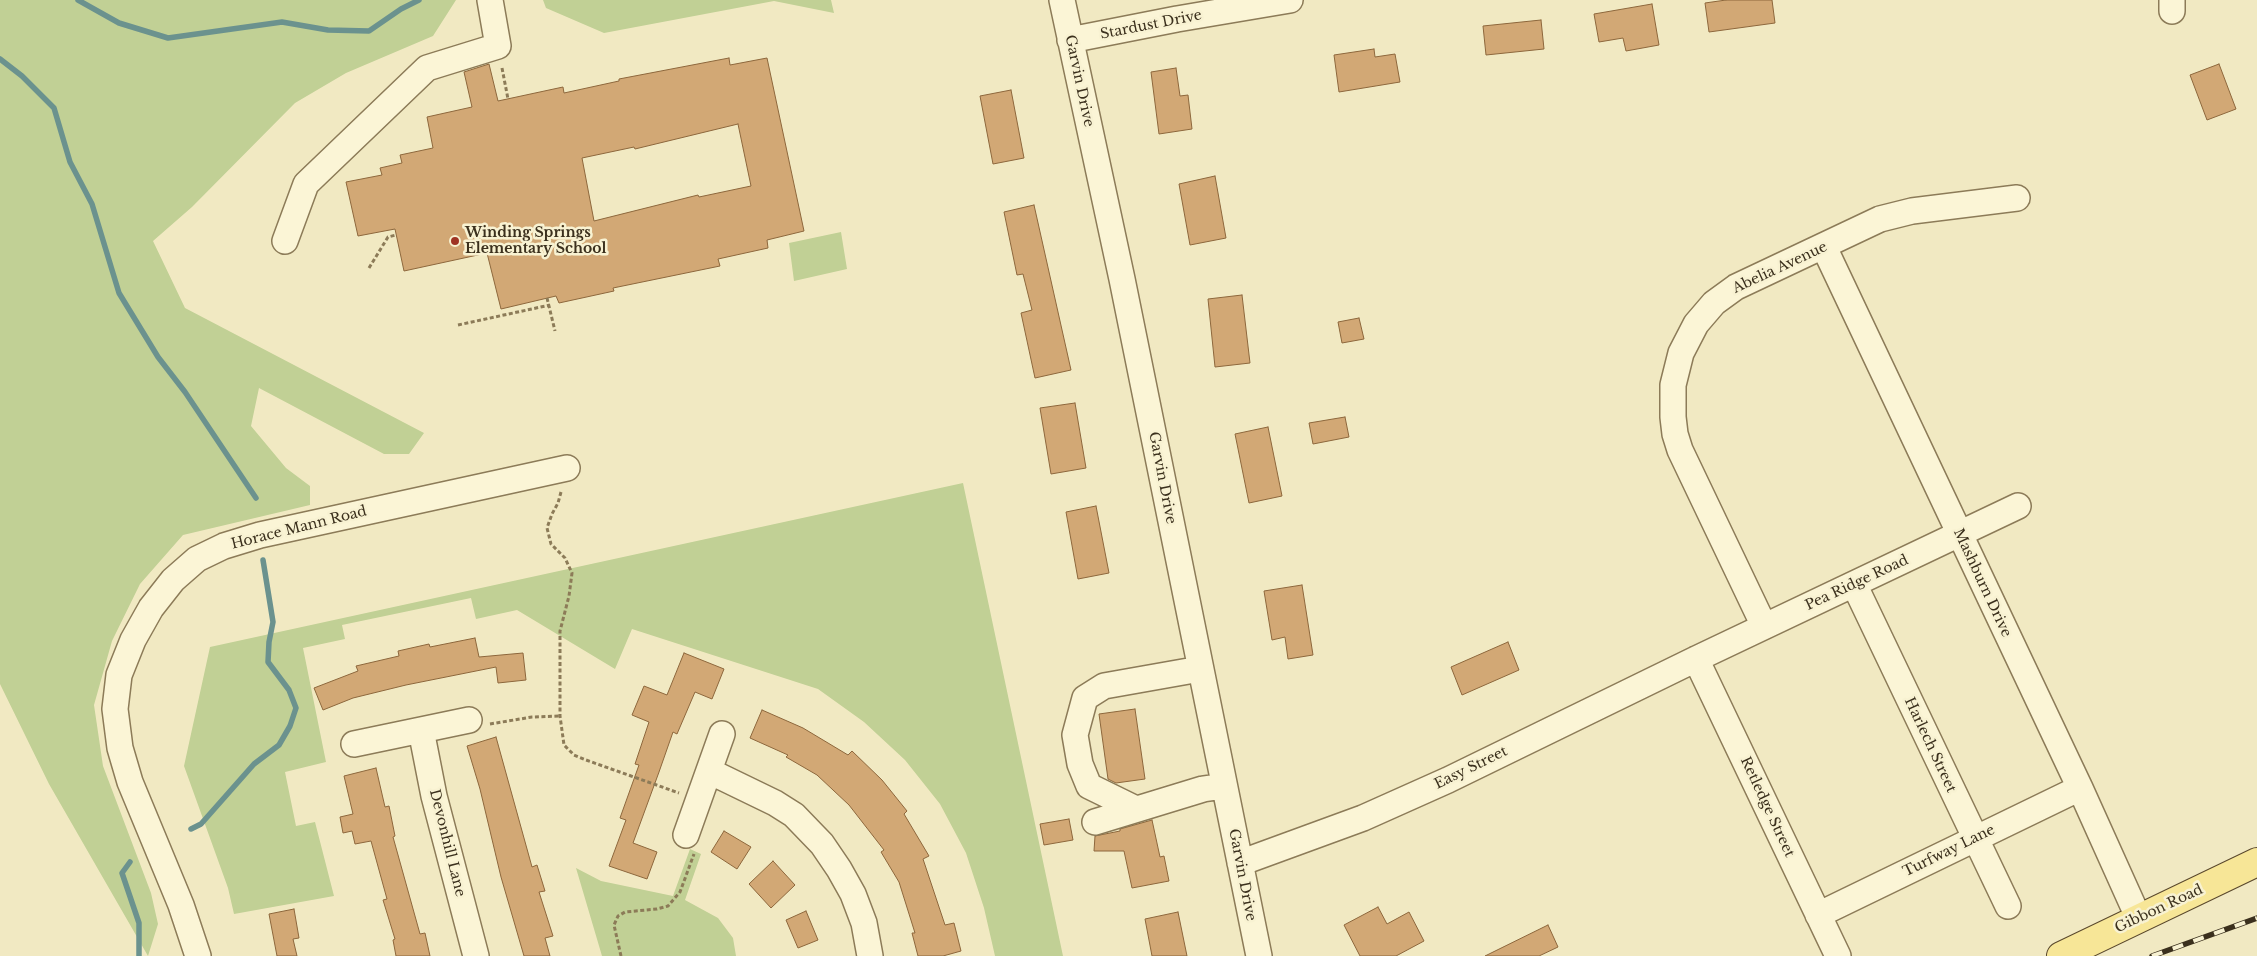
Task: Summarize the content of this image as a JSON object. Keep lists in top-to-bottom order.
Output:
{
  "streets": {
    "main road": ["Gibbon Road"],
    "street": [
      "Stardust Drive",
      "Garvin Drive",
      "Abelia Avenue",
      "Horace Mann Road",
      "Pea Ridge Road",
      "Mashburn Drive",
      "Harlech Street",
      "Easy Street",
      "Retledge Street",
      "Devonhill Lane",
      "Turfway Lane"
    ]
  },
  "crossings": [
    ["Stardust Drive", "Garvin Drive"],
    ["Garvin Drive", "Easy Street"],
    ["Abelia Avenue", "Pea Ridge Road"],
    ["Abelia Avenue", "Mashburn Drive"],
    ["Pea Ridge Road", "Mashburn Drive"],
    ["Pea Ridge Road", "Harlech Street"],
    ["Pea Ridge Road", "Easy Street"],
    ["Pea Ridge Road", "Retledge Street"],
    ["Mashburn Drive", "Turfway Lane"],
    ["Mashburn Drive", "Gibbon Road"],
    ["Harlech Street", "Turfway Lane"],
    ["Easy Street", "Retledge Street"],
    ["Retledge Street", "Turfway Lane"]
  ],
  "places": ["Winding Springs Elementary School"]
}
